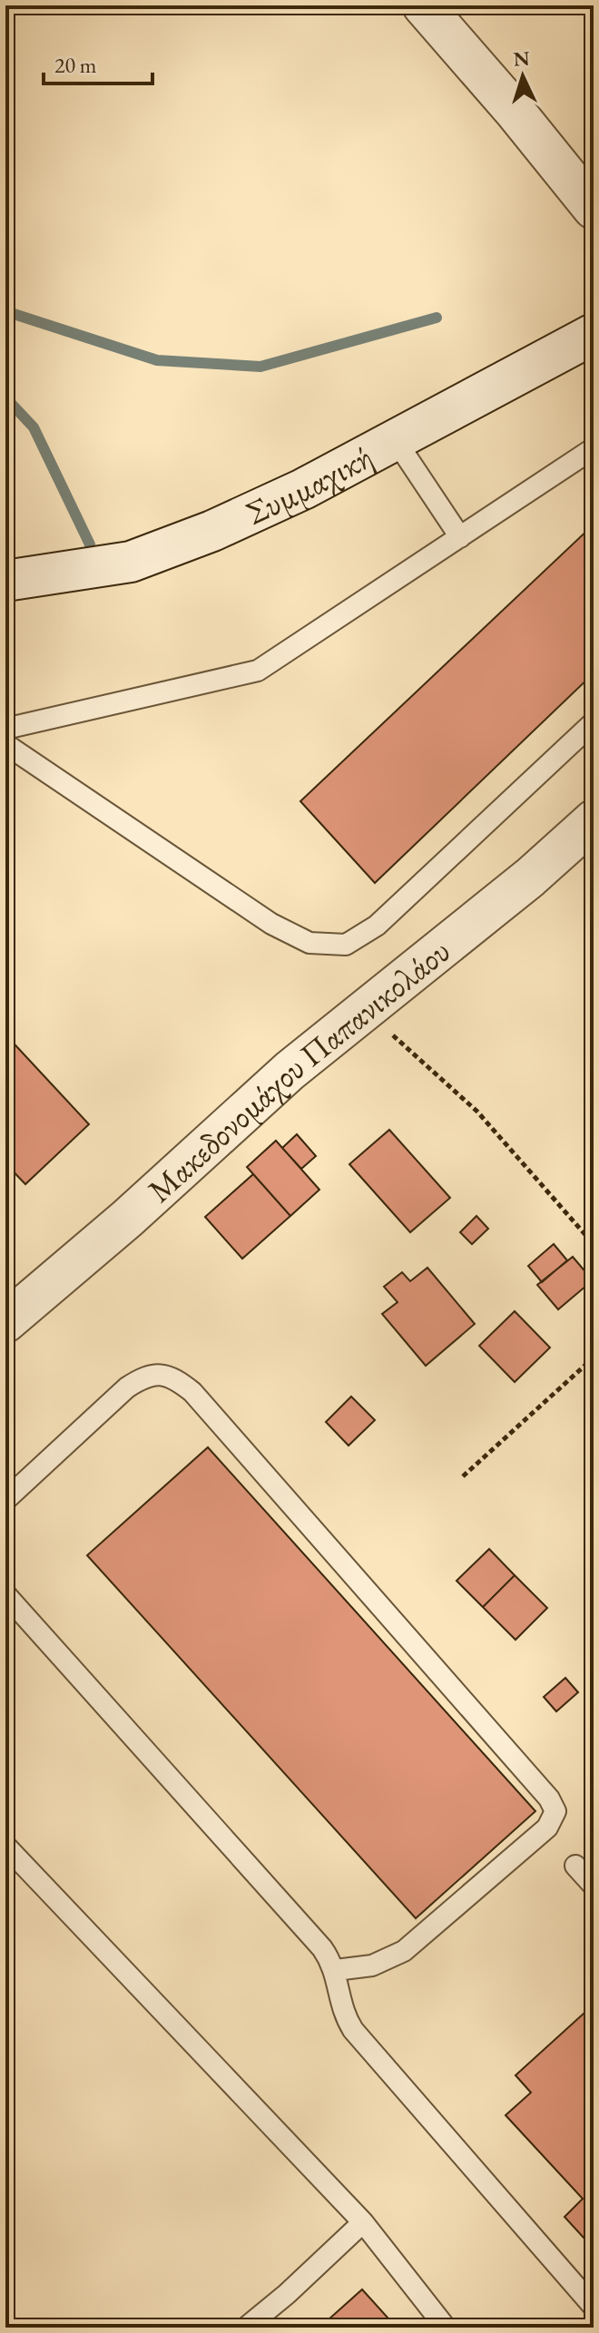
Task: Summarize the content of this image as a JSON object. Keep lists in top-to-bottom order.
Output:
{
  "streets": {
    "street": ["Συμμαχική", "Μακεδονομάχου Παπανικολάου"]
  },
  "scale_bar": "20 m",
  "north": "top"
}
